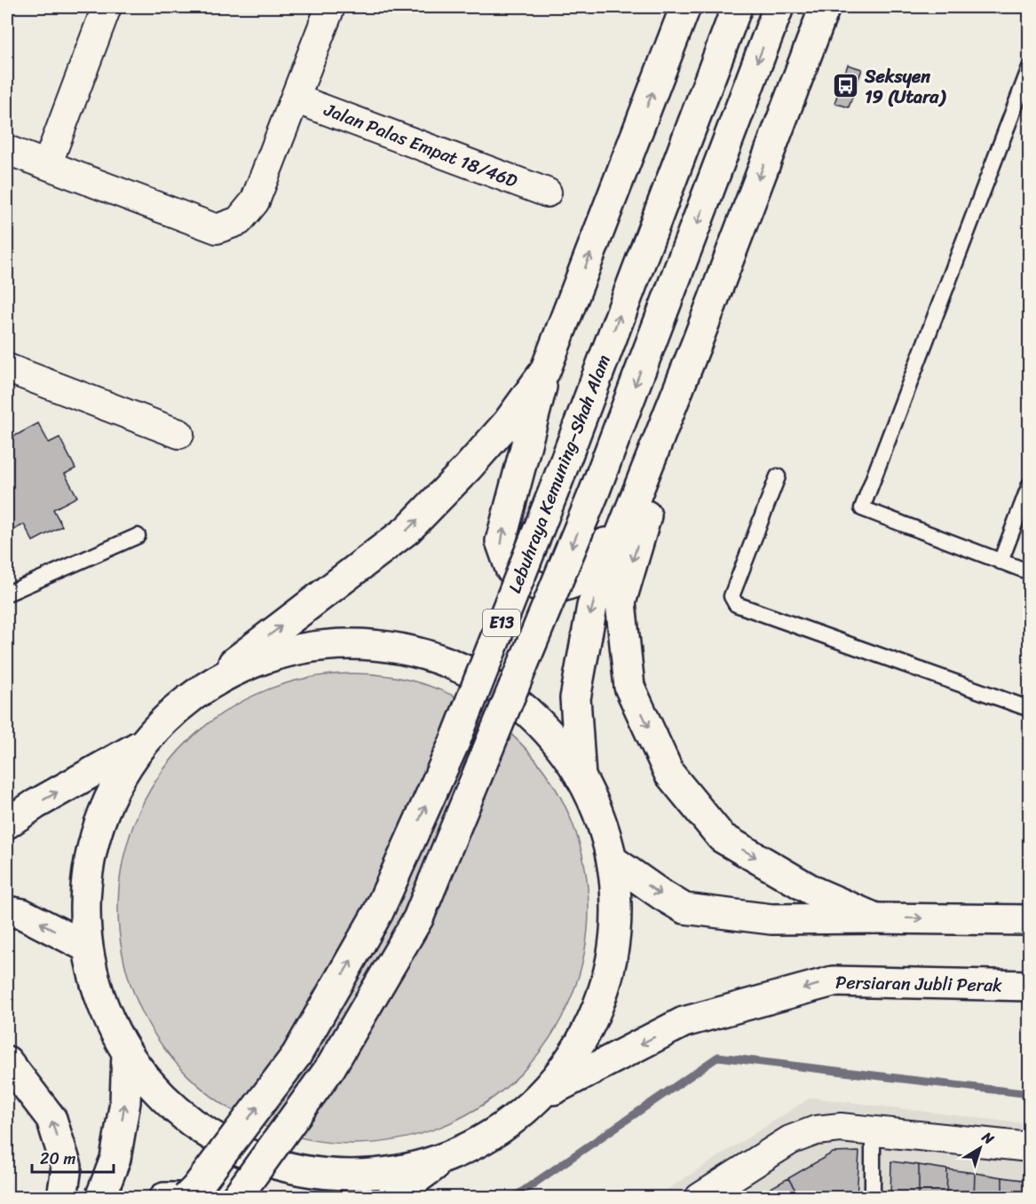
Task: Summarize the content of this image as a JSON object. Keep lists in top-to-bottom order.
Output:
{
  "streets": {
    "main road": ["Lebuhraya Kemuning–Shah Alam", "E13", "Persiaran Jubli Perak"],
    "street": ["Jalan Palas Empat 18/46D"]
  },
  "places": {
    "bus stop": ["Seksyen 19 (Utara)"]
  },
  "scale_bar": "20 m",
  "north": "top right"
}
